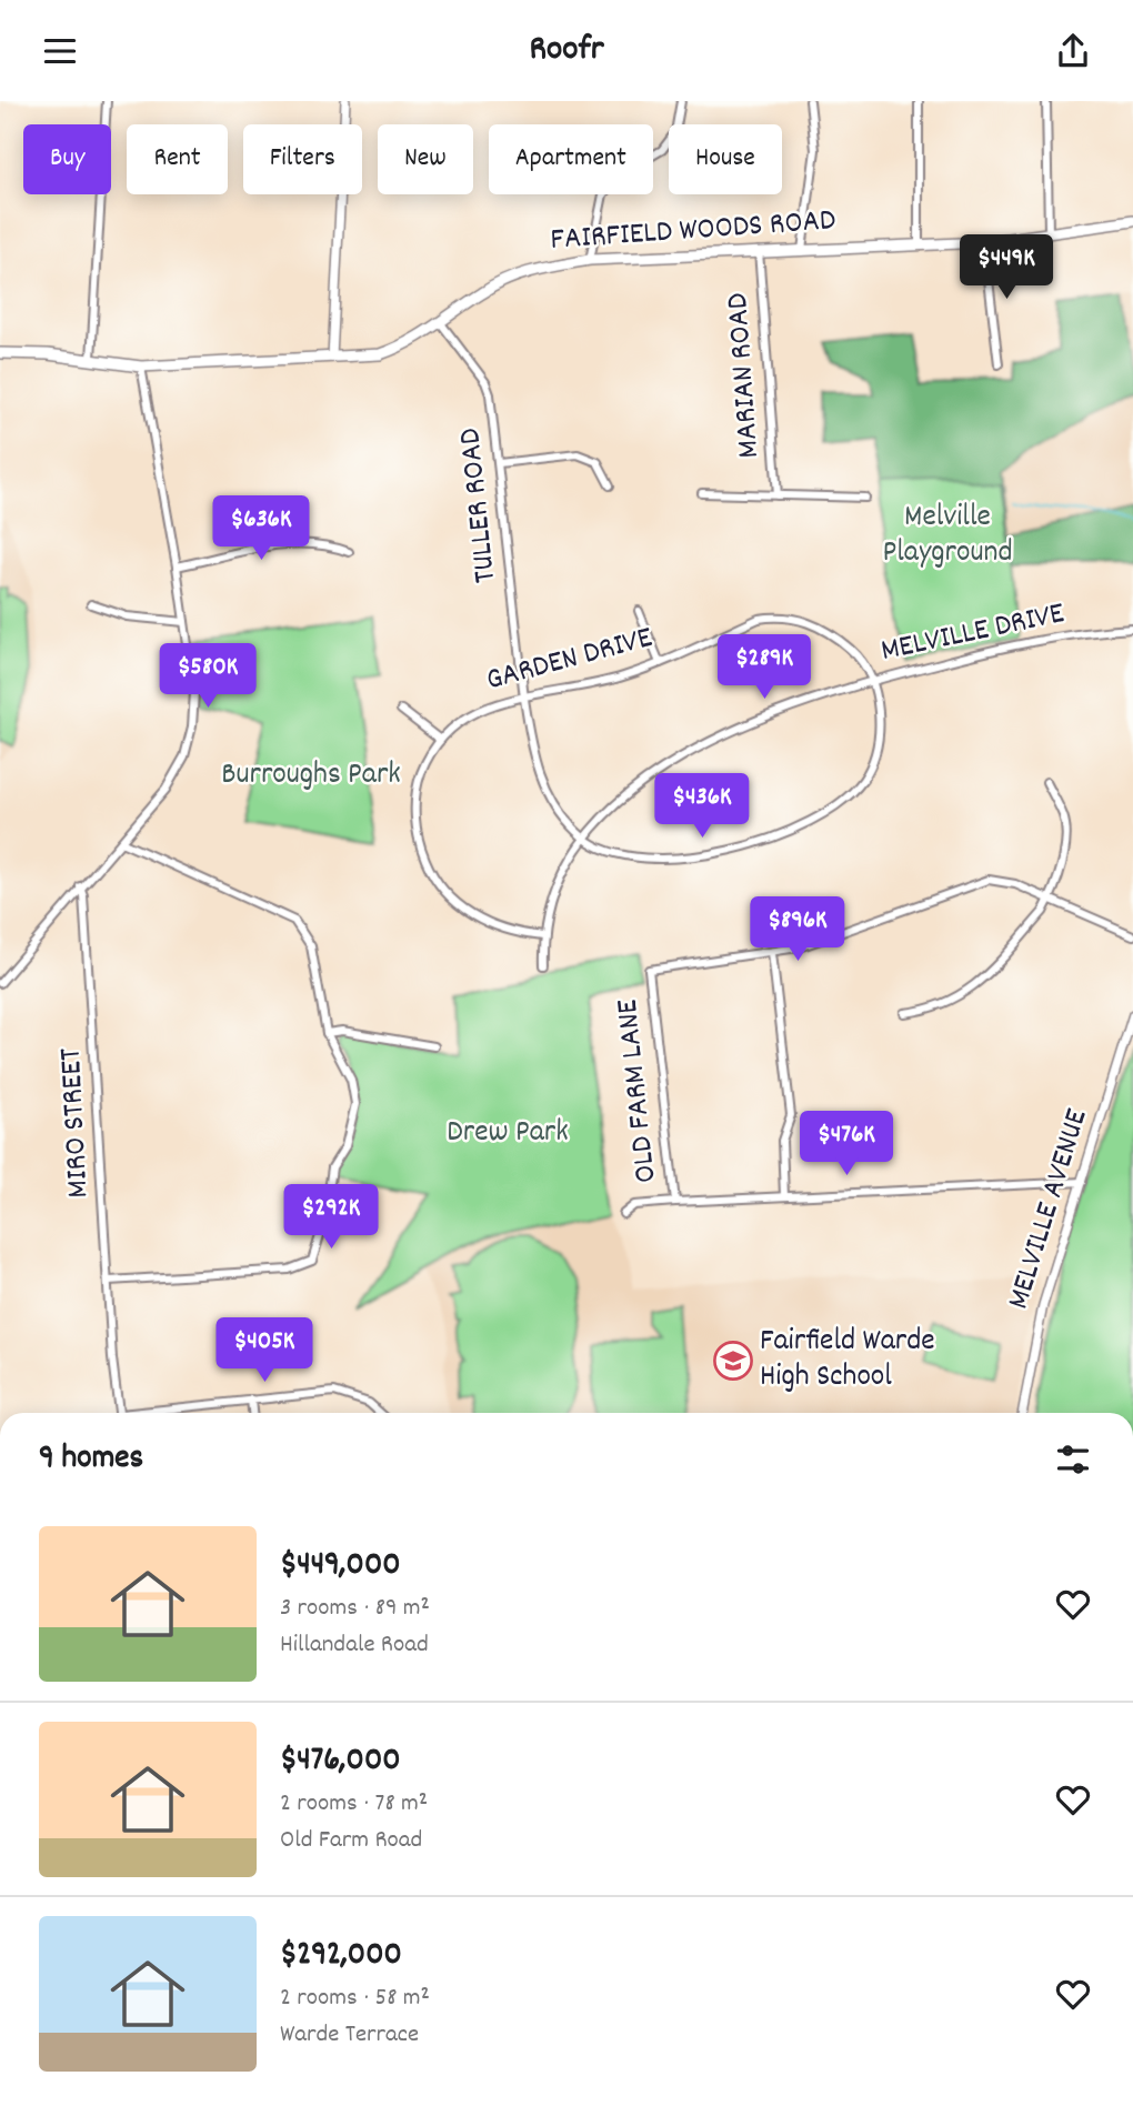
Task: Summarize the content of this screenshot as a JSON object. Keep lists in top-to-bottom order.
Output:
{
  "streets": {
    "main road": ["FAIRFIELD WOODS ROAD"],
    "street": [
      "MARIAN ROAD",
      "TULLER ROAD",
      "MELVILLE DRIVE",
      "GARDEN DRIVE",
      "OLD FARM LANE",
      "MIRO STREET",
      "MELVILLE AVENUE"
    ]
  },
  "crossings": [
    ["FAIRFIELD WOODS ROAD", "MARIAN ROAD"],
    ["FAIRFIELD WOODS ROAD", "TULLER ROAD"],
    ["TULLER ROAD", "MELVILLE DRIVE"],
    ["TULLER ROAD", "GARDEN DRIVE"],
    ["MELVILLE DRIVE", "GARDEN DRIVE"]
  ],
  "parks": ["Melville Playground", "Burroughs Park", "Drew Park"],
  "places": {
    "school or university": ["Fairfield Warde High School"]
  },
  "page": {
    "header": "Roofr",
    "chip": [
      "Buy",
      "Rent",
      "Filters",
      "New",
      "Apartment",
      "House"
    ],
    "price": [
      "$449K",
      "$636K",
      "$289K",
      "$580K",
      "$436K",
      "$896K",
      "$476K",
      "$292K",
      "$405K"
    ],
    "heading": "9 homes",
    "list": [
      {
        "name": "$449,000",
        "note": "3 rooms · 89 m² · Hillandale Road"
      },
      {
        "name": "$476,000",
        "note": "2 rooms · 78 m² · Old Farm Road"
      },
      {
        "name": "$292,000",
        "note": "2 rooms · 58 m² · Warde Terrace"
      }
    ]
  }
}
